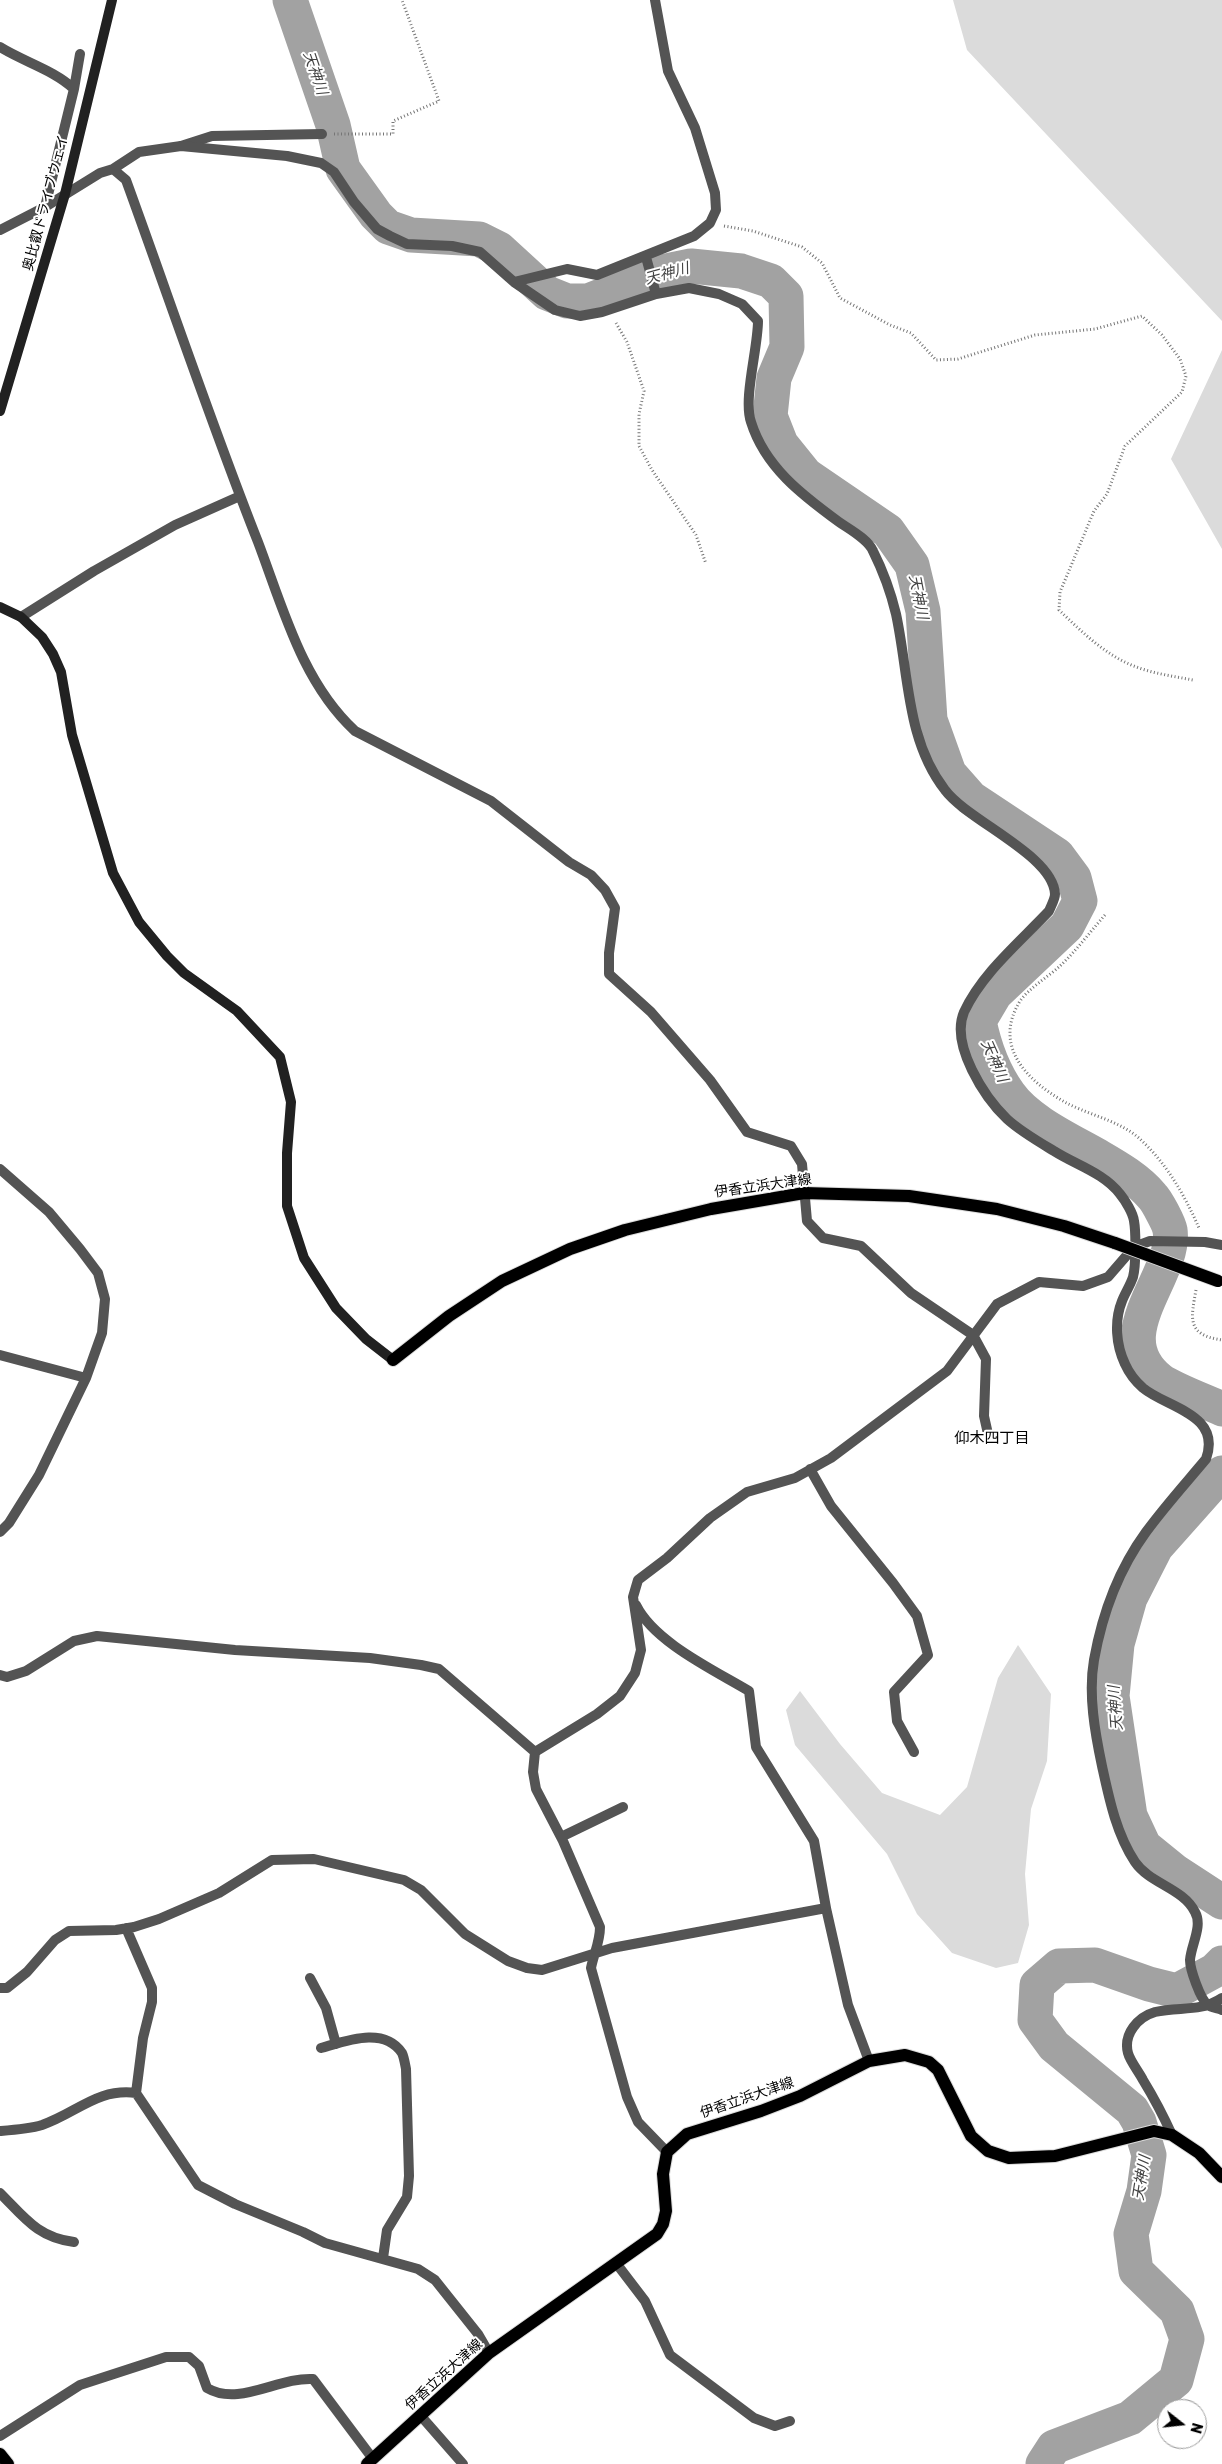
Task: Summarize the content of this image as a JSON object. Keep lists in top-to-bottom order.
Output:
{
  "streets": {
    "main road": ["伊香立浜大津線"],
    "street": ["奥比叡ドライブウェイ"]
  },
  "districts": ["仰木四丁目"],
  "water": ["天神川"],
  "north": "right"
}
